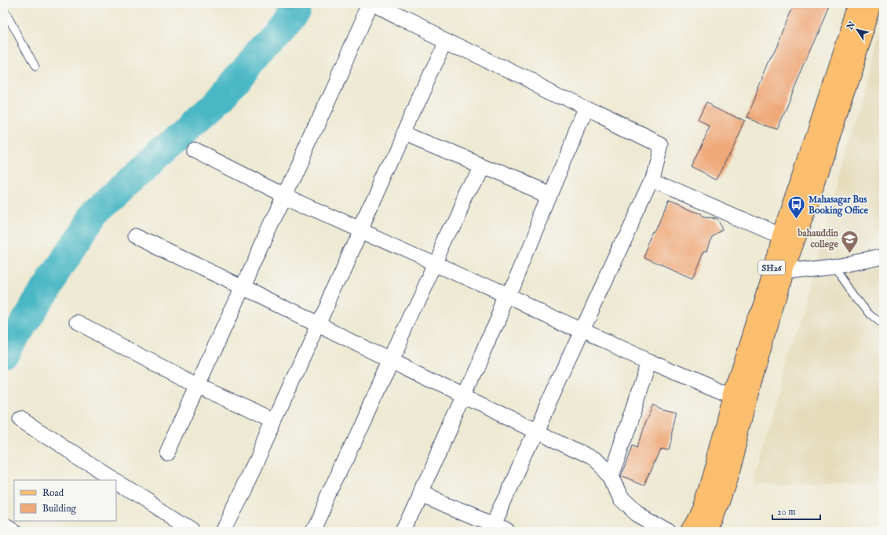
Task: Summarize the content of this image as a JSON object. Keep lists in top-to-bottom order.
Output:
{
  "streets": {
    "main road": ["SH26"]
  },
  "places": {
    "bus stop": ["Mahasagar Bus Booking Office"],
    "school or university": ["bahauddin college"]
  },
  "legend": ["Road", "Building"],
  "scale_bar": "20 m",
  "north": "top left"
}
